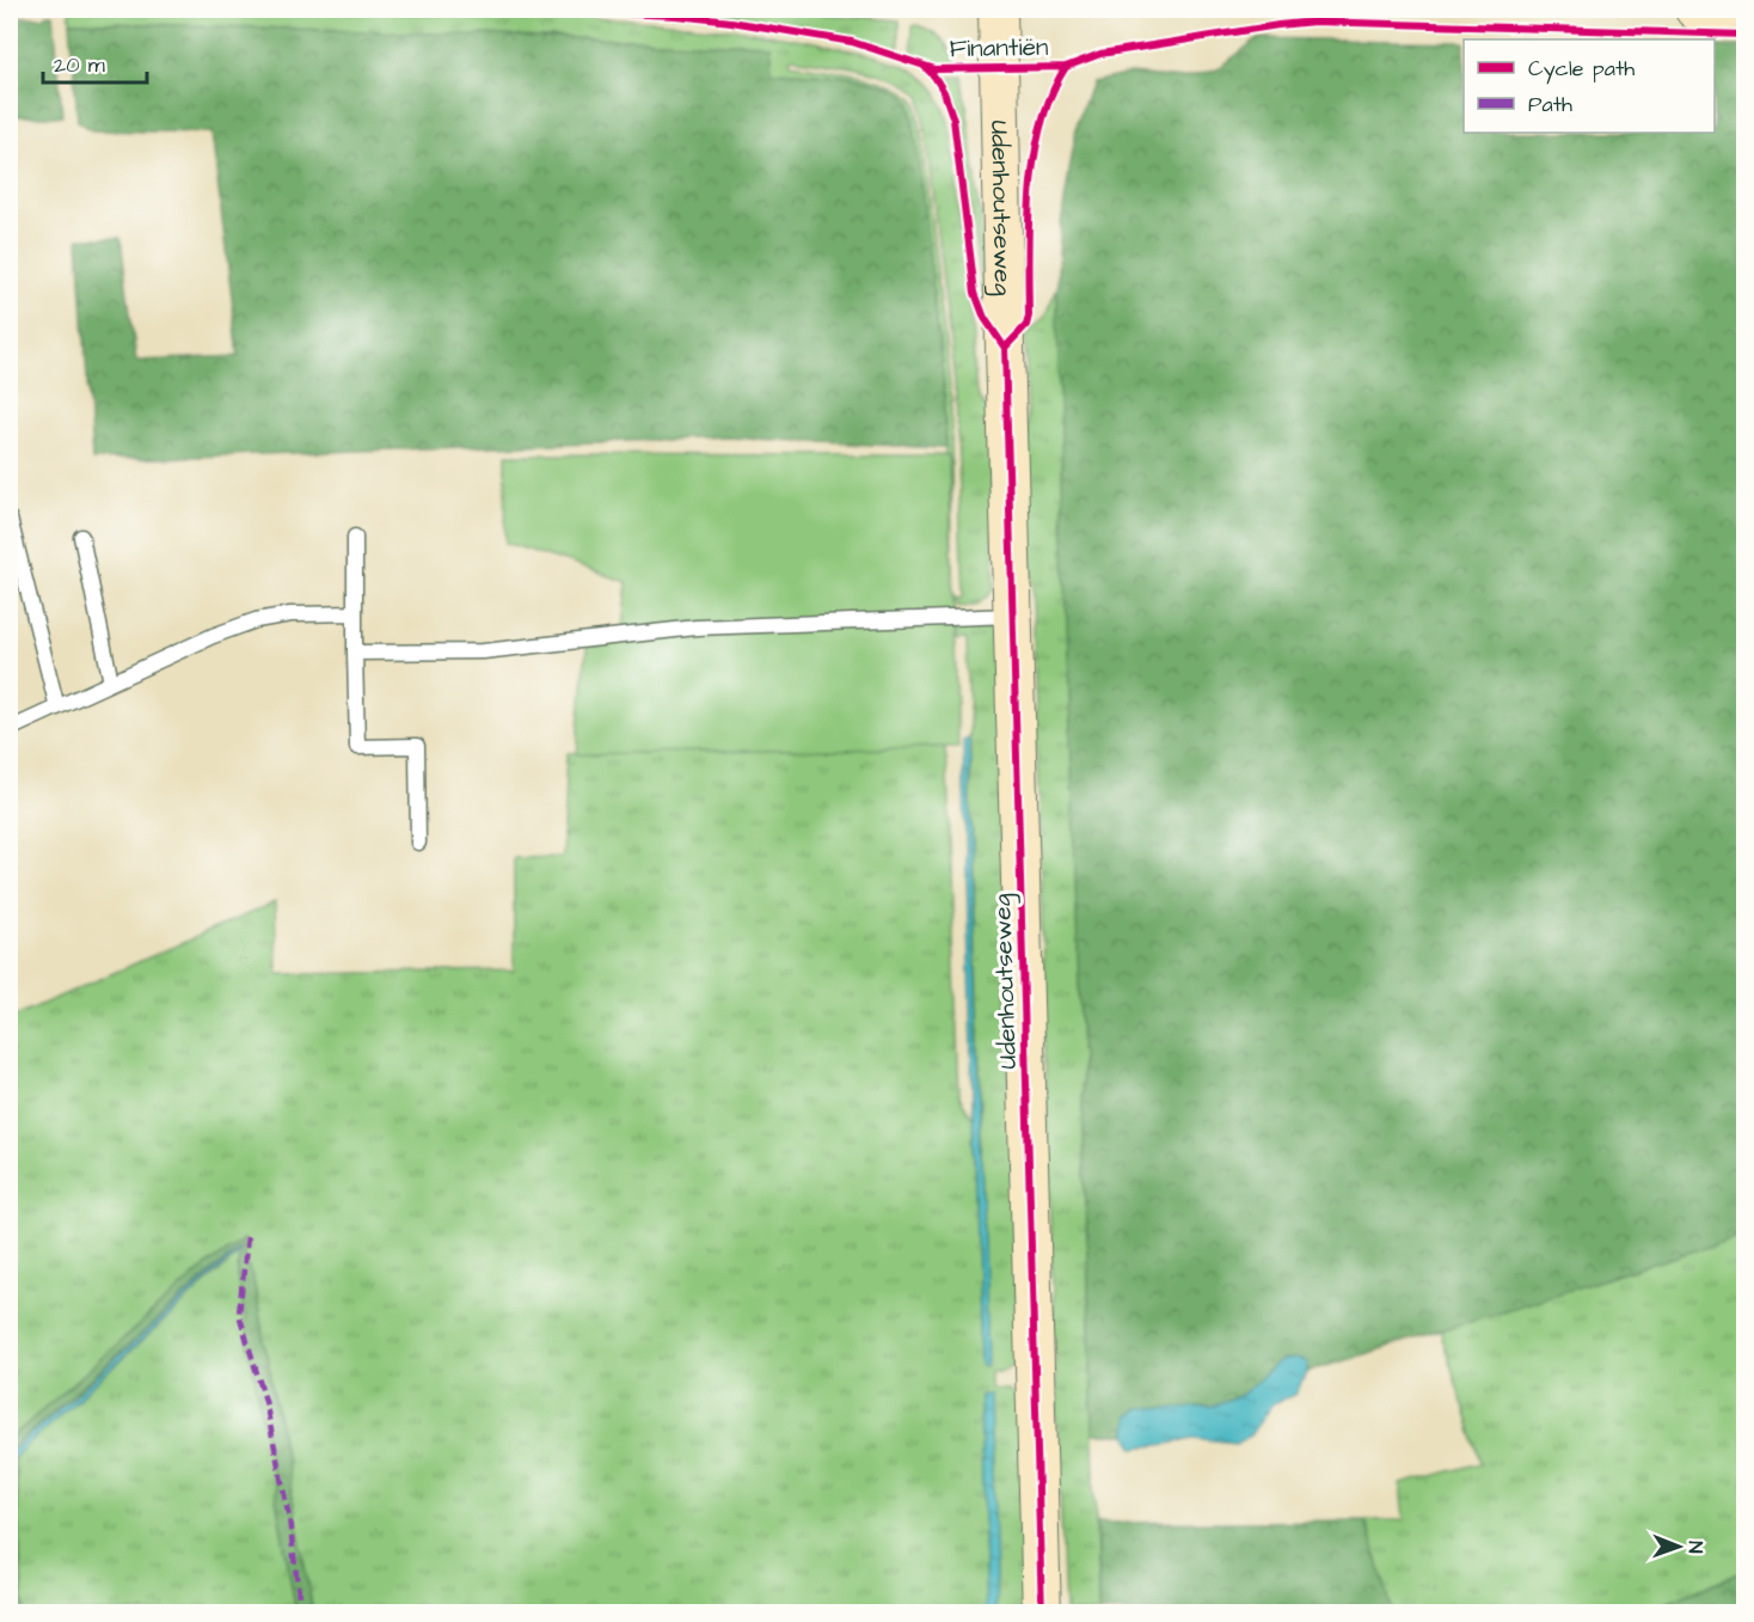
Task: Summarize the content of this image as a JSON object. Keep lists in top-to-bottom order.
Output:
{
  "streets": {
    "street": ["Udenhoutseweg"],
    "cycle path": ["Finantiën"]
  },
  "legend": ["Cycle path", "Path"],
  "scale_bar": "20 m",
  "north": "right"
}
